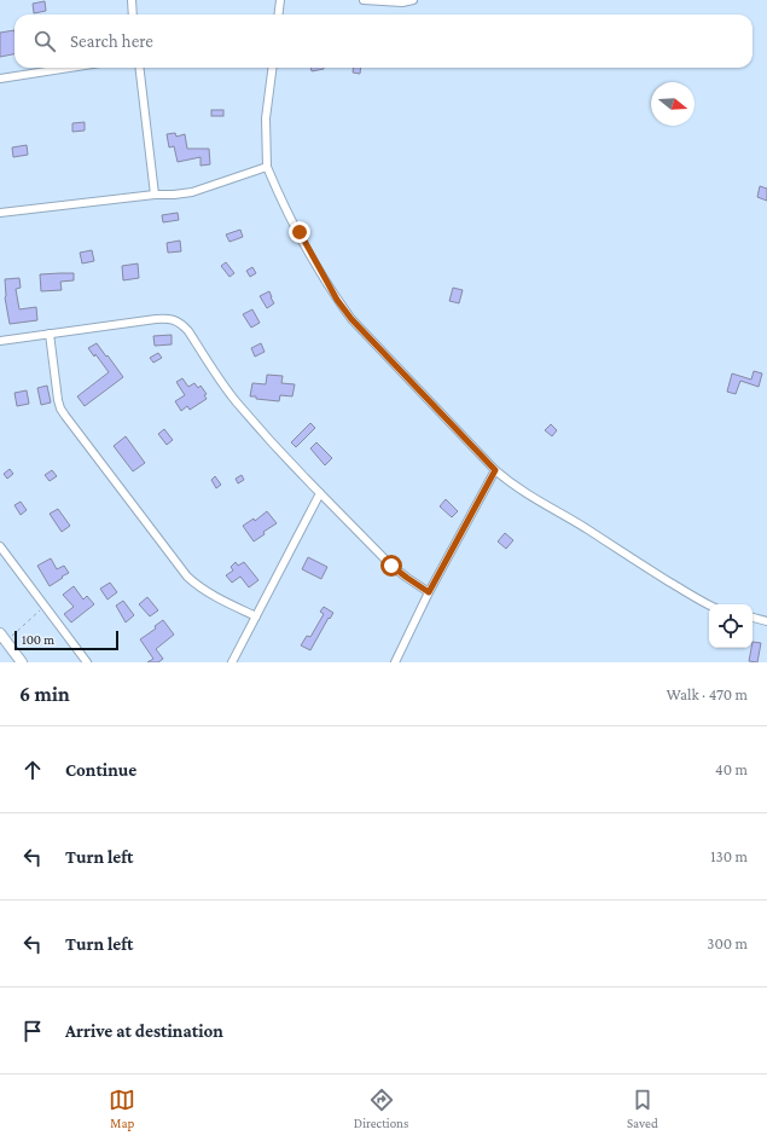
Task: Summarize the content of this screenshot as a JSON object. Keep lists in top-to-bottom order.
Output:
{
  "scale_bar": "100 m",
  "north": "right",
  "page": {
    "search": "Search here",
    "scale": "100 m",
    "heading": ["6 min", "Walk · 470 m"],
    "list": [
      ["Continue", "40 m"],
      ["Turn left", "130 m"],
      ["Turn left", "300 m"],
      "Arrive at destination"
    ],
    "nav": ["Map", "Directions", "Saved"]
  }
}
